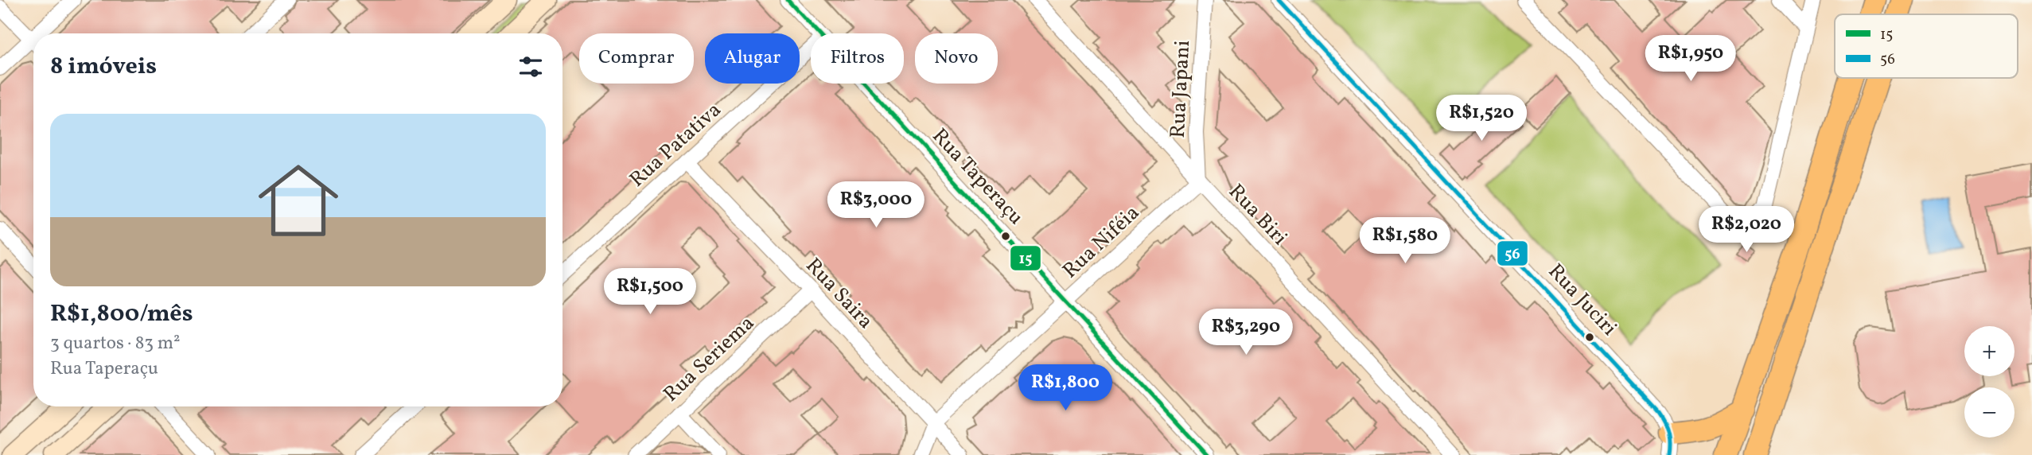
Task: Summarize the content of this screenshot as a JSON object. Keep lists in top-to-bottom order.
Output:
{
  "streets": {
    "street": [
      "Rua Japani",
      "Rua Patativa",
      "Rua Taperaçu",
      "Rua Biri",
      "Rua Niféia",
      "Rua Saira",
      "Rua Juciri",
      "Rua Seriema"
    ]
  },
  "crossings": [
    ["Rua Japani", "Rua Biri"],
    ["Rua Japani", "Rua Niféia"],
    ["Rua Patativa", "Rua Saira"],
    ["Rua Taperaçu", "Rua Niféia"],
    ["Rua Biri", "Rua Niféia"],
    ["Rua Niféia", "Rua Saira"],
    ["Rua Saira", "Rua Seriema"]
  ],
  "lines": ["transit line 15", "transit line 56"],
  "legend": ["15", "56"],
  "page": {
    "chip": [
      "Comprar",
      "Alugar",
      "Filtros",
      "Novo"
    ],
    "heading": "8 imóveis",
    "price": [
      "R$1,950",
      "R$1,520",
      "R$3,000",
      "R$2,020",
      "R$1,580",
      "R$1,500",
      "R$3,290",
      "R$1,800"
    ],
    "list": [
      {
        "name": "R$1,800/mês",
        "note": "3 quartos · 83 m² · Rua Taperaçu"
      }
    ],
    "map_buttons": ["+", "−"]
  }
}
